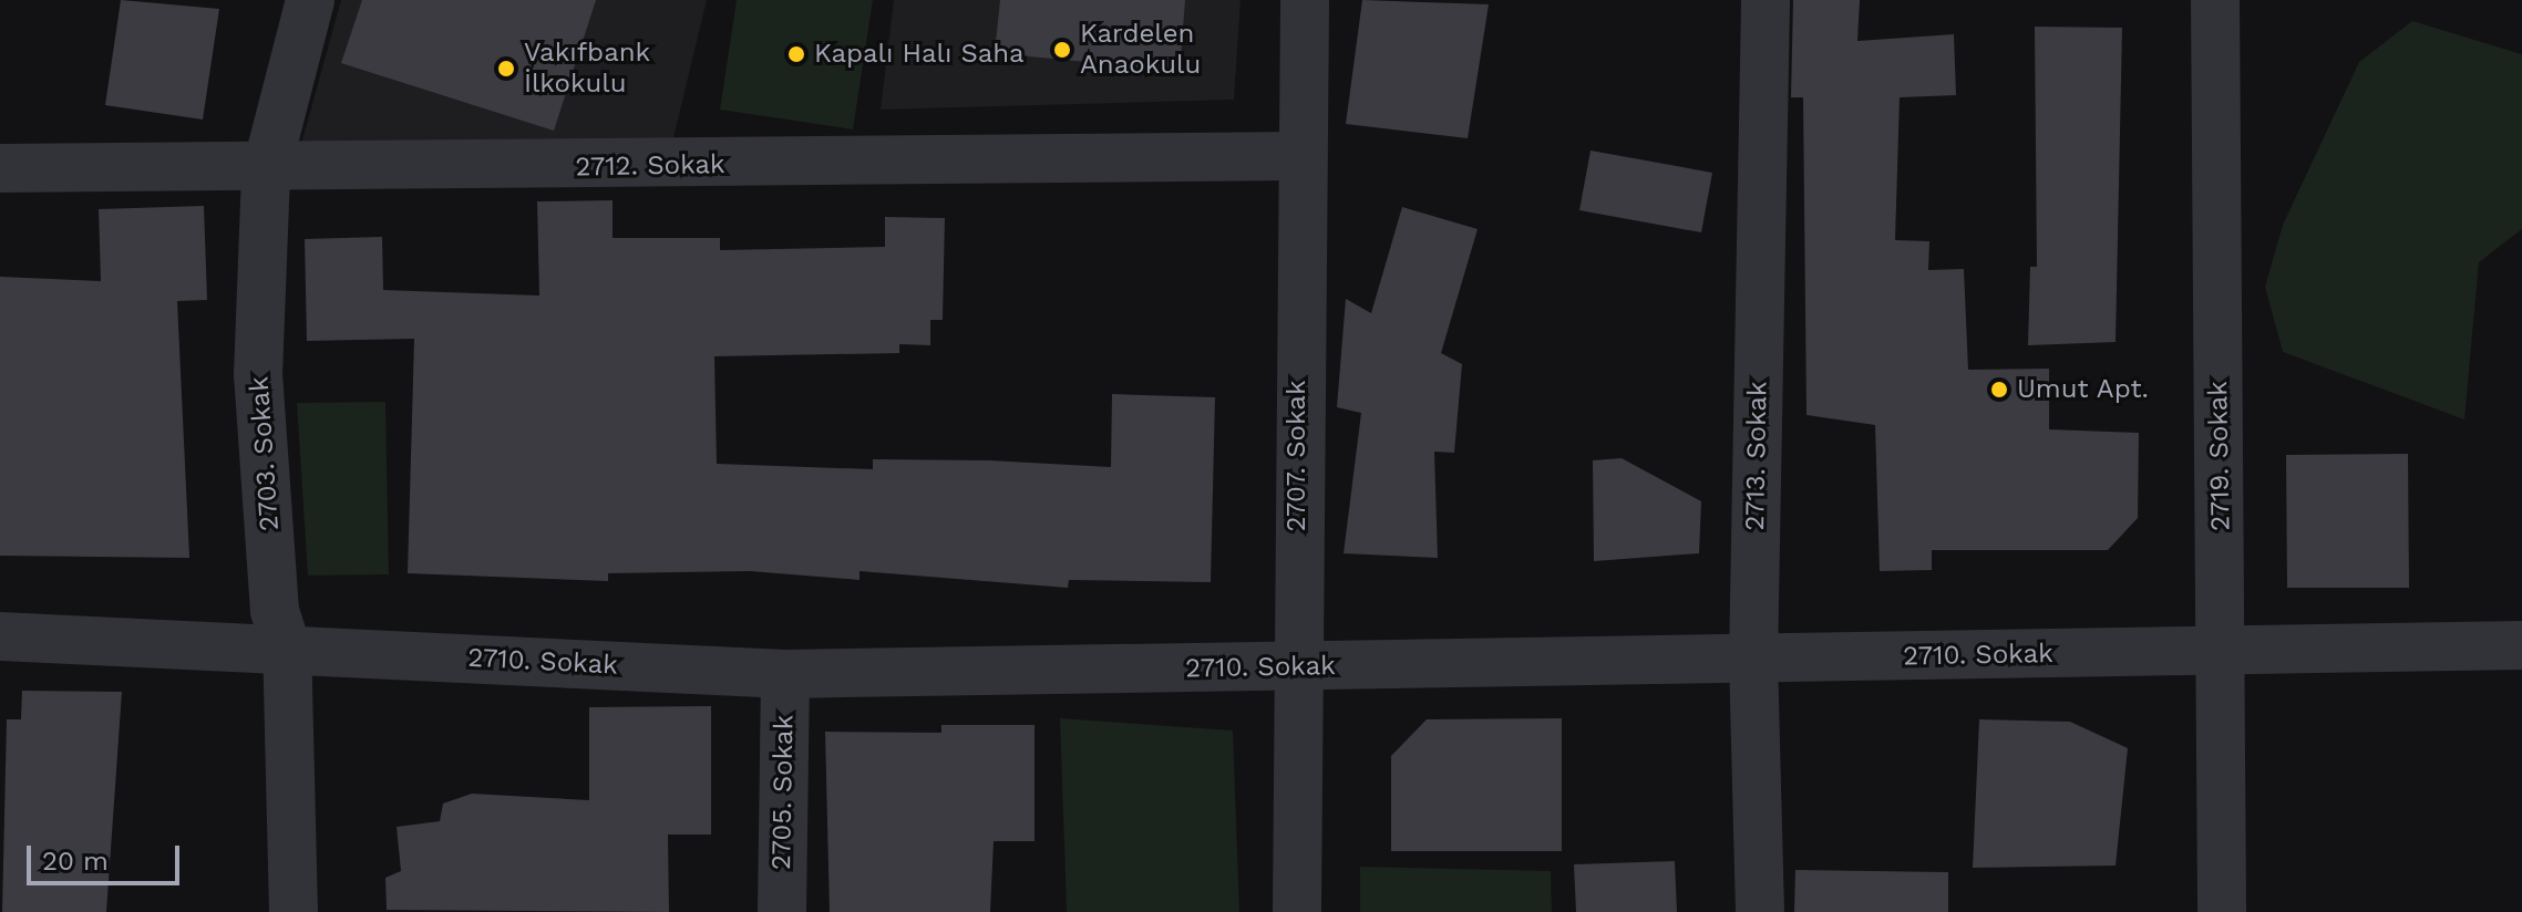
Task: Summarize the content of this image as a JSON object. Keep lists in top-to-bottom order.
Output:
{
  "streets": {
    "street": [
      "2712. Sokak",
      "2703. Sokak",
      "2707. Sokak",
      "2713. Sokak",
      "2719. Sokak",
      "2710. Sokak",
      "2705. Sokak"
    ]
  },
  "crossings": [
    ["2712. Sokak", "2703. Sokak"],
    ["2712. Sokak", "2707. Sokak"],
    ["2703. Sokak", "2710. Sokak"],
    ["2707. Sokak", "2710. Sokak"],
    ["2713. Sokak", "2710. Sokak"],
    ["2719. Sokak", "2710. Sokak"],
    ["2710. Sokak", "2705. Sokak"]
  ],
  "places": [
    "Kardelen Anaokulu",
    "Kapalı Halı Saha",
    "Vakıfbank İlkokulu",
    "Umut Apt."
  ],
  "scale_bar": "20 m"
}
